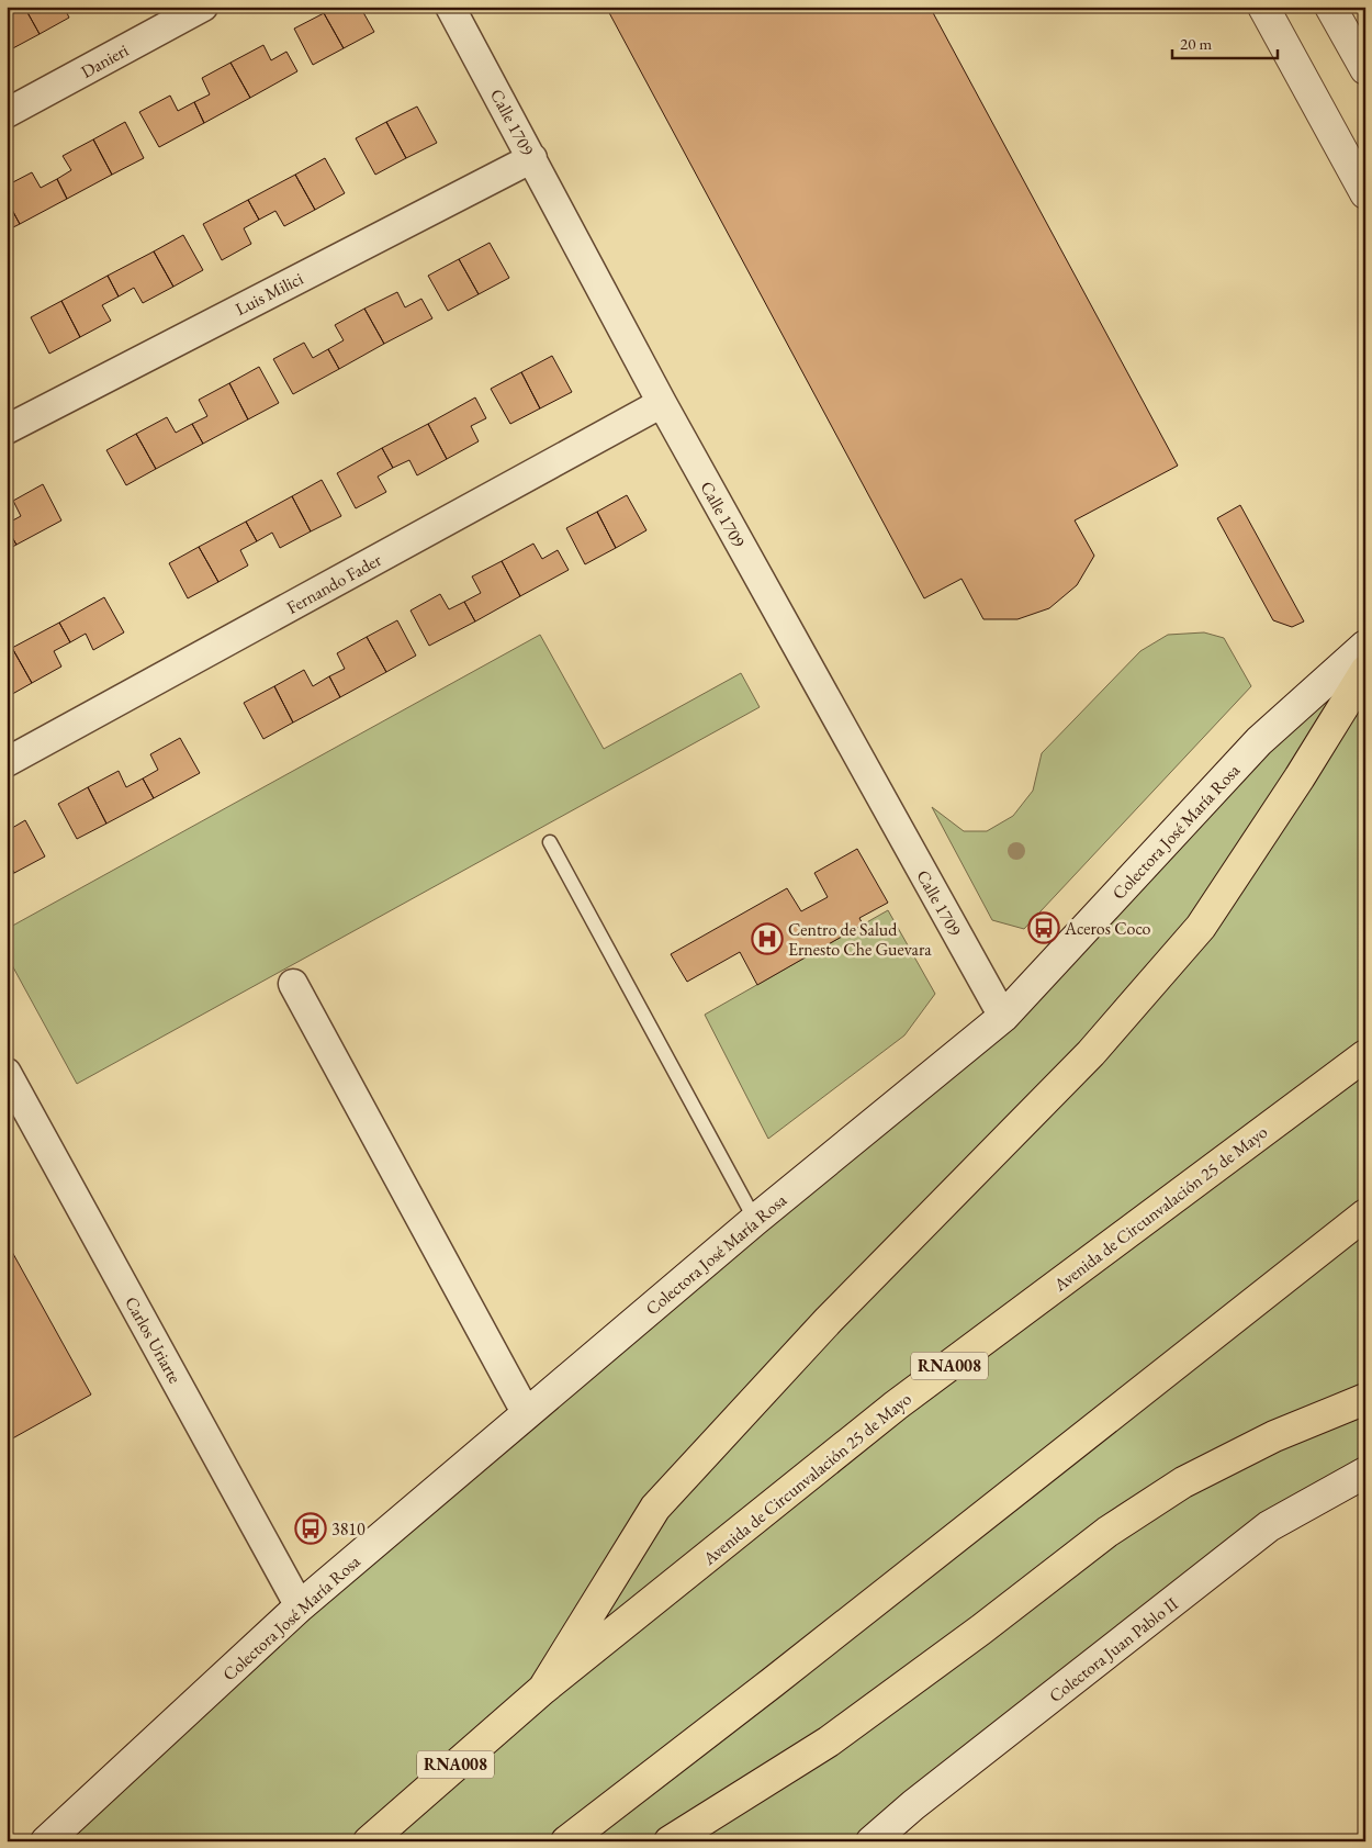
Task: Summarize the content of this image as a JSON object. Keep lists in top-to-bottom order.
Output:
{
  "streets": {
    "highway": ["Avenida de Circunvalación 25 de Mayo", "RNA008"],
    "main road": ["Colectora José María Rosa", "Colectora Juan Pablo II"],
    "street": [
      "Danieri",
      "Calle 1709",
      "Luis Milici",
      "Fernando Fader",
      "Carlos Uriarte"
    ]
  },
  "crossings": [
    ["Calle 1709", "Luis Milici"],
    ["Calle 1709", "Fernando Fader"],
    ["Calle 1709", "Colectora José María Rosa"],
    ["Colectora José María Rosa", "Carlos Uriarte"]
  ],
  "places": {
    "bus stop": ["Aceros Coco", "3810"],
    "hospital": ["Centro de Salud Ernesto Che Guevara"]
  },
  "scale_bar": "20 m"
}
